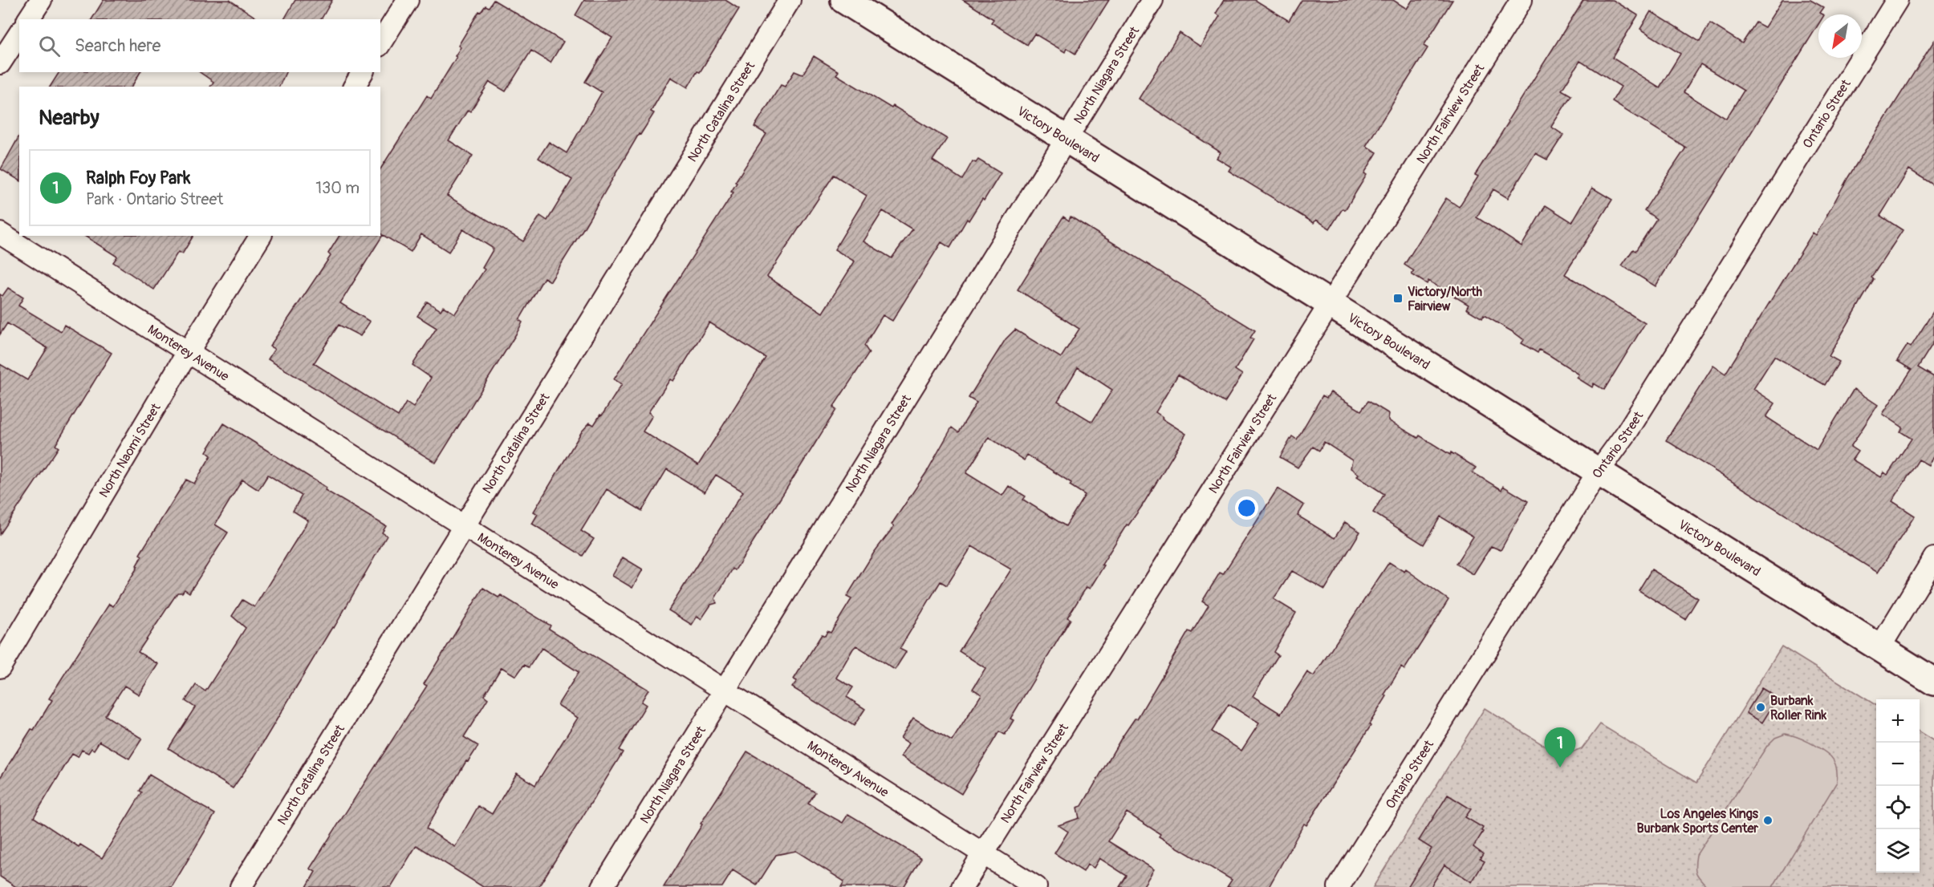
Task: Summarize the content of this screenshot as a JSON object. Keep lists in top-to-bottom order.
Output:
{
  "streets": {
    "main road": ["Victory Boulevard"],
    "street": [
      "North Niagara Street",
      "North Catalina Street",
      "North Fairview Street",
      "Ontario Street",
      "Monterey Avenue",
      "North Naomi Street"
    ]
  },
  "crossings": [
    ["North Niagara Street", "Victory Boulevard"],
    ["North Niagara Street", "Monterey Avenue"],
    ["North Catalina Street", "Monterey Avenue"],
    ["North Fairview Street", "Victory Boulevard"],
    ["North Fairview Street", "Monterey Avenue"],
    ["Ontario Street", "Victory Boulevard"],
    ["Monterey Avenue", "North Naomi Street"]
  ],
  "places": {
    "transit": ["Victory/North Fairview"],
    "other": ["Burbank Roller Rink", "Los Angeles Kings Burbank Sports Center"]
  },
  "north": "bottom left",
  "page": {
    "search": "Search here",
    "heading": "Nearby",
    "list": [
      {
        "mark": "1",
        "name": "Ralph Foy Park",
        "note": "Park · Ontario Street",
        "value": "130 m"
      }
    ],
    "map_buttons": ["+", "−"],
    "pins": "1"
  }
}
